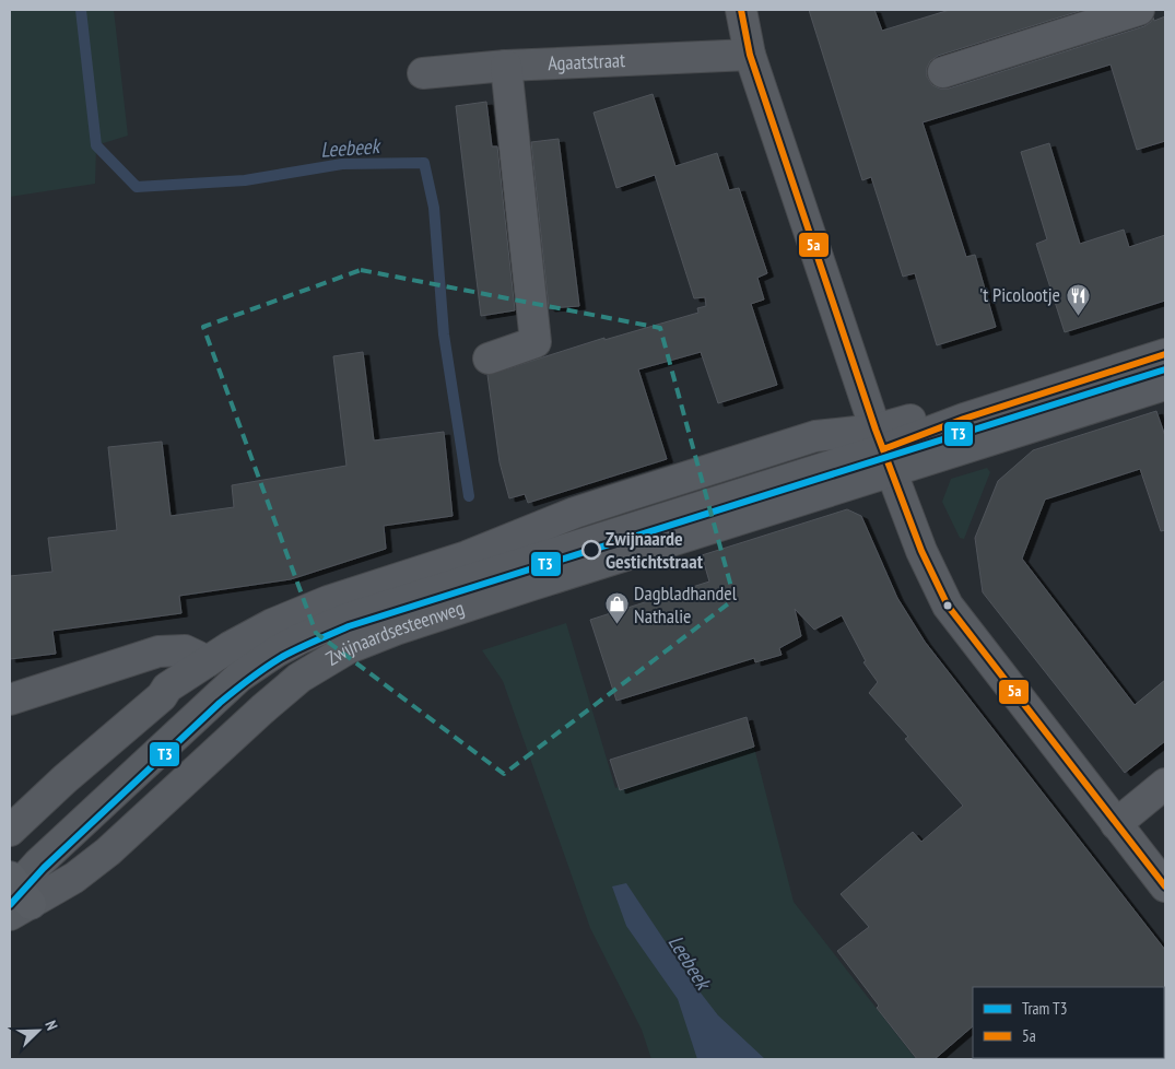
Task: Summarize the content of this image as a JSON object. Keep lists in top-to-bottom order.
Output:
{
  "streets": {
    "street": ["Agaatstraat", "Zwijnaardsesteenweg"]
  },
  "water": ["Leebeek"],
  "places": {
    "restaurant": ["'t Picolootje"],
    "other": ["Zwijnaarde Gestichtstraat"],
    "shop": ["Dagbladhandel Nathalie"]
  },
  "lines": ["transit line 5a", "tram line T3"],
  "legend": ["Tram T3", "5a"],
  "north": "top right"
}
